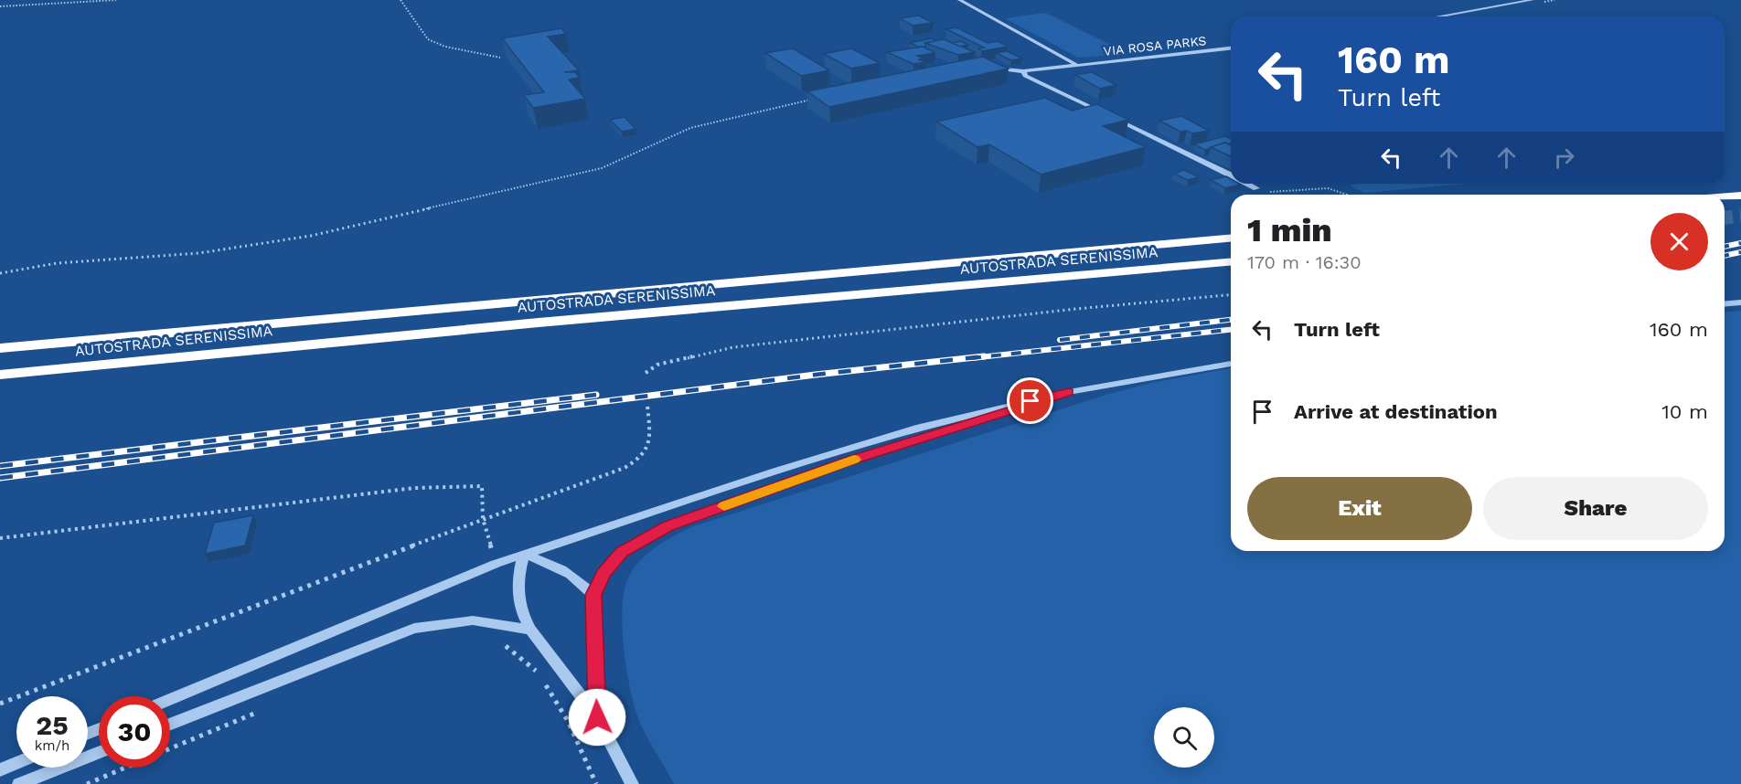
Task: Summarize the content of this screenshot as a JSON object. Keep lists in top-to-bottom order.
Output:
{
  "streets": {
    "highway": ["AUTOSTRADA SERENISSIMA"],
    "street": ["VIA ROSA PARKS"]
  },
  "page": {
    "turn": ["160 m", "Turn left"],
    "heading": ["1 min", "170 m · 16:30"],
    "list": [
      {
        "name": "Turn left",
        "value": "160 m"
      },
      {
        "name": "Arrive at destination",
        "value": "10 m"
      }
    ],
    "buttons": ["Exit", "Share"],
    "speed": "25 km/h",
    "limit": "30"
  }
}
